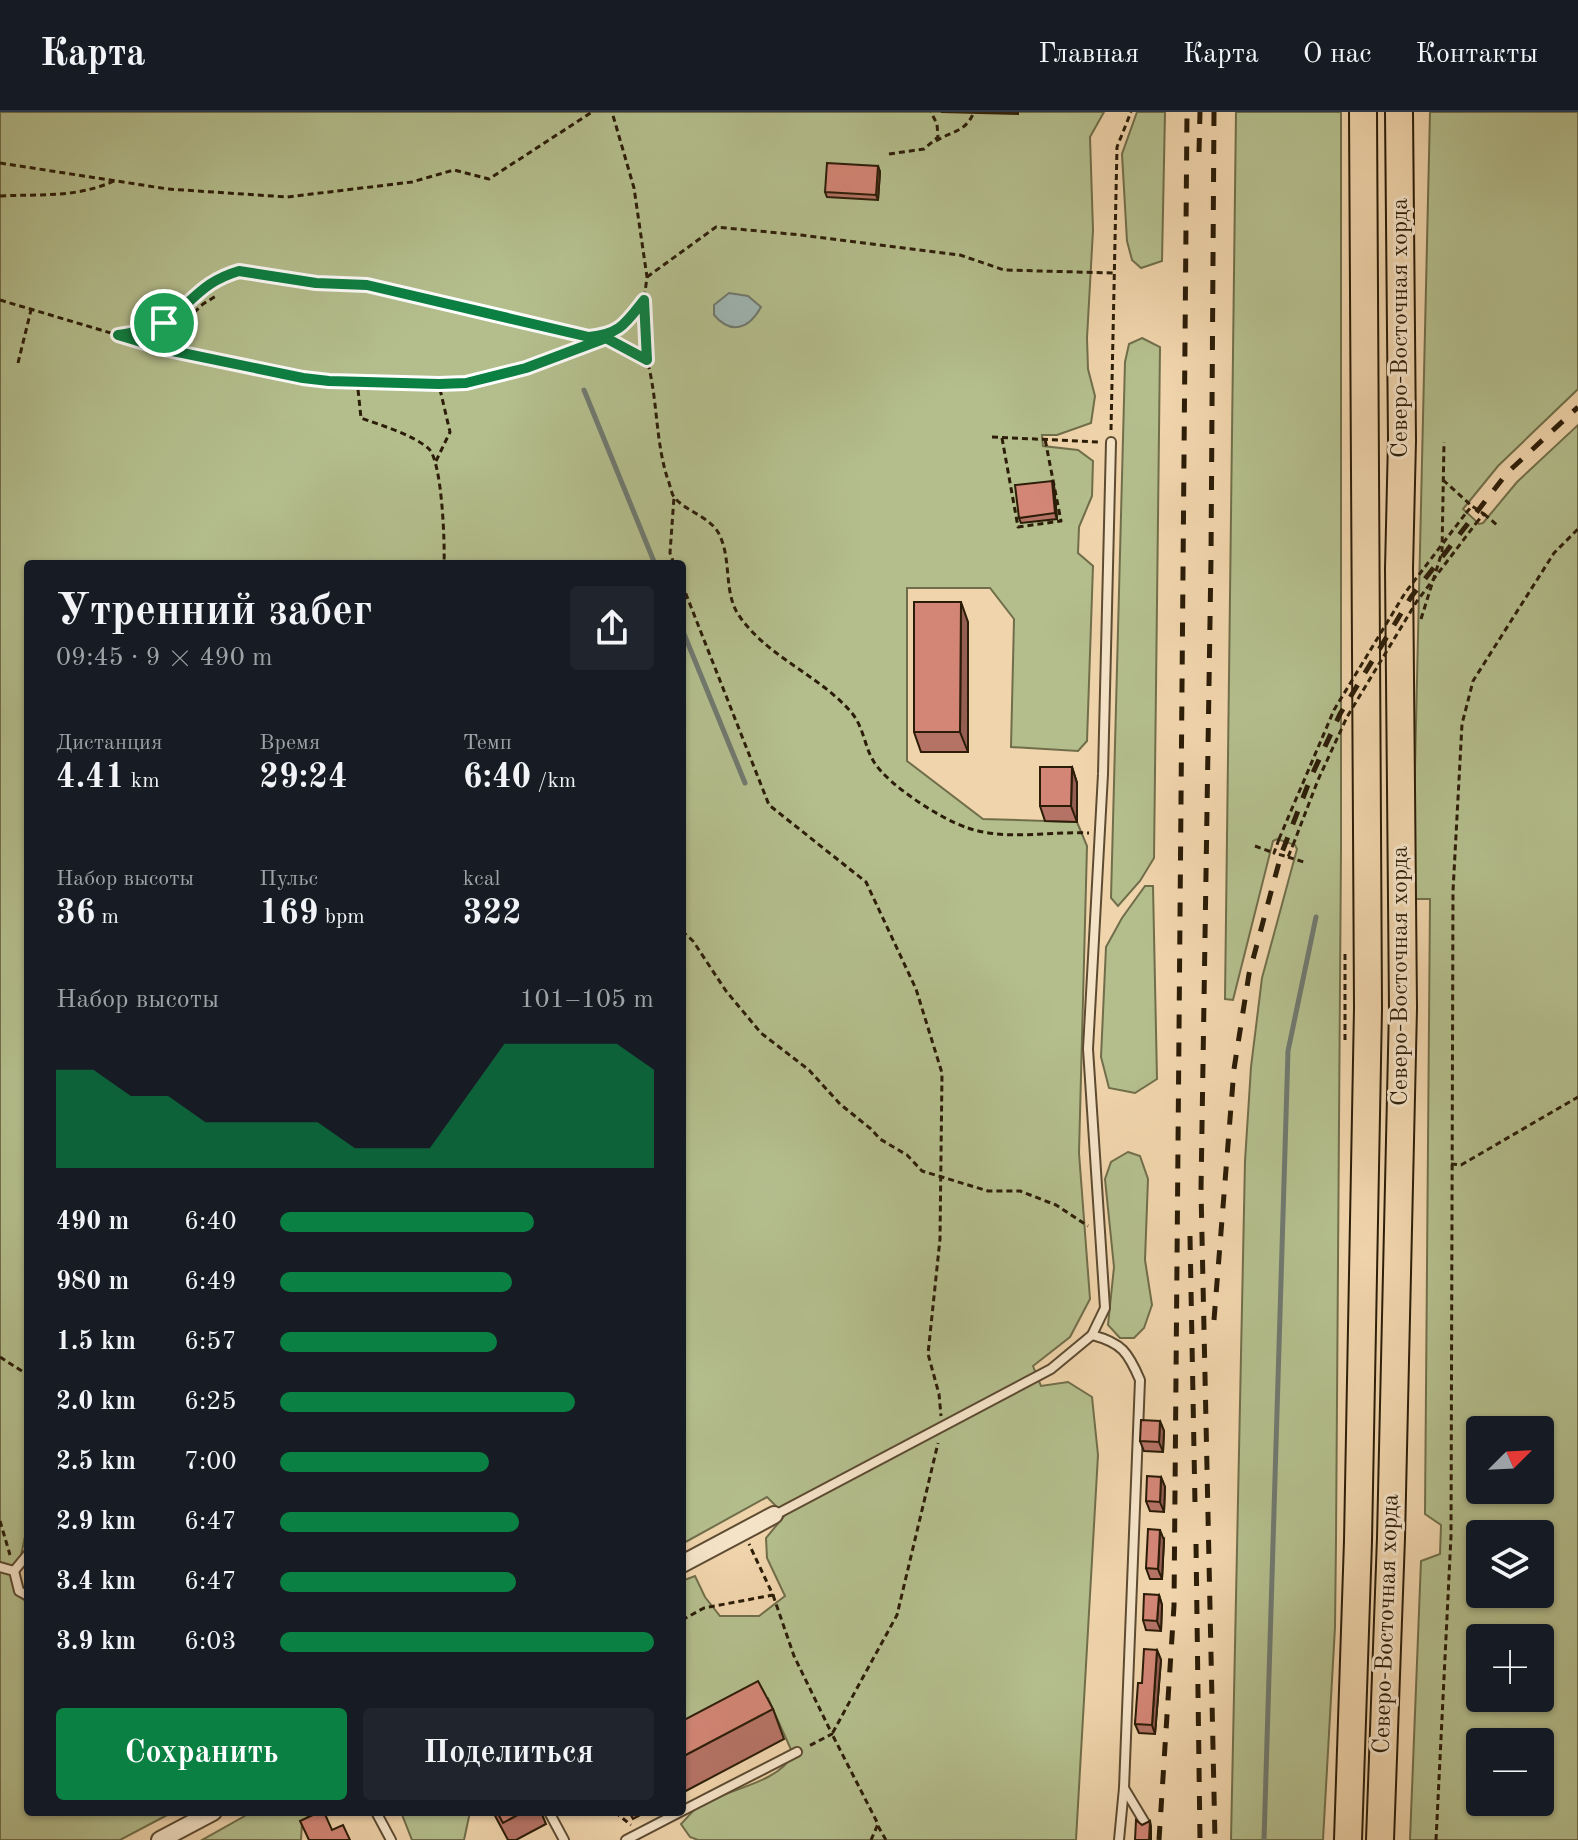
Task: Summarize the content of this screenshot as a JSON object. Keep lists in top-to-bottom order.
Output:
{
  "streets": {
    "main road": ["Северо-Восточная хорда"]
  },
  "north": "top right",
  "page": {
    "header": "Карта",
    "nav": [
      "Главная",
      "Карта",
      "О нас",
      "Контакты"
    ],
    "heading": ["Утренний забег", "09:45 · 9 × 490 m"],
    "stats": [
      ["Дистанция", "4.41 km"],
      ["Время", "29:24"],
      ["Темп", "6:40 /km"],
      ["Набор высоты", "36 m"],
      ["Пульс", "169 bpm"],
      ["kcal", "322"]
    ],
    "chart": ["Набор высоты", "101–105 m"],
    "list": [
      {
        "name": "490 m",
        "note": "6:40"
      },
      {
        "name": "980 m",
        "note": "6:49"
      },
      {
        "name": "1.5 km",
        "note": "6:57"
      },
      {
        "name": "2.0 km",
        "note": "6:25"
      },
      {
        "name": "2.5 km",
        "note": "7:00"
      },
      {
        "name": "2.9 km",
        "note": "6:47"
      },
      {
        "name": "3.4 km",
        "note": "6:47"
      },
      {
        "name": "3.9 km",
        "note": "6:03"
      }
    ],
    "map_buttons": ["+", "−"],
    "buttons": ["Сохранить", "Поделиться"]
  }
}
